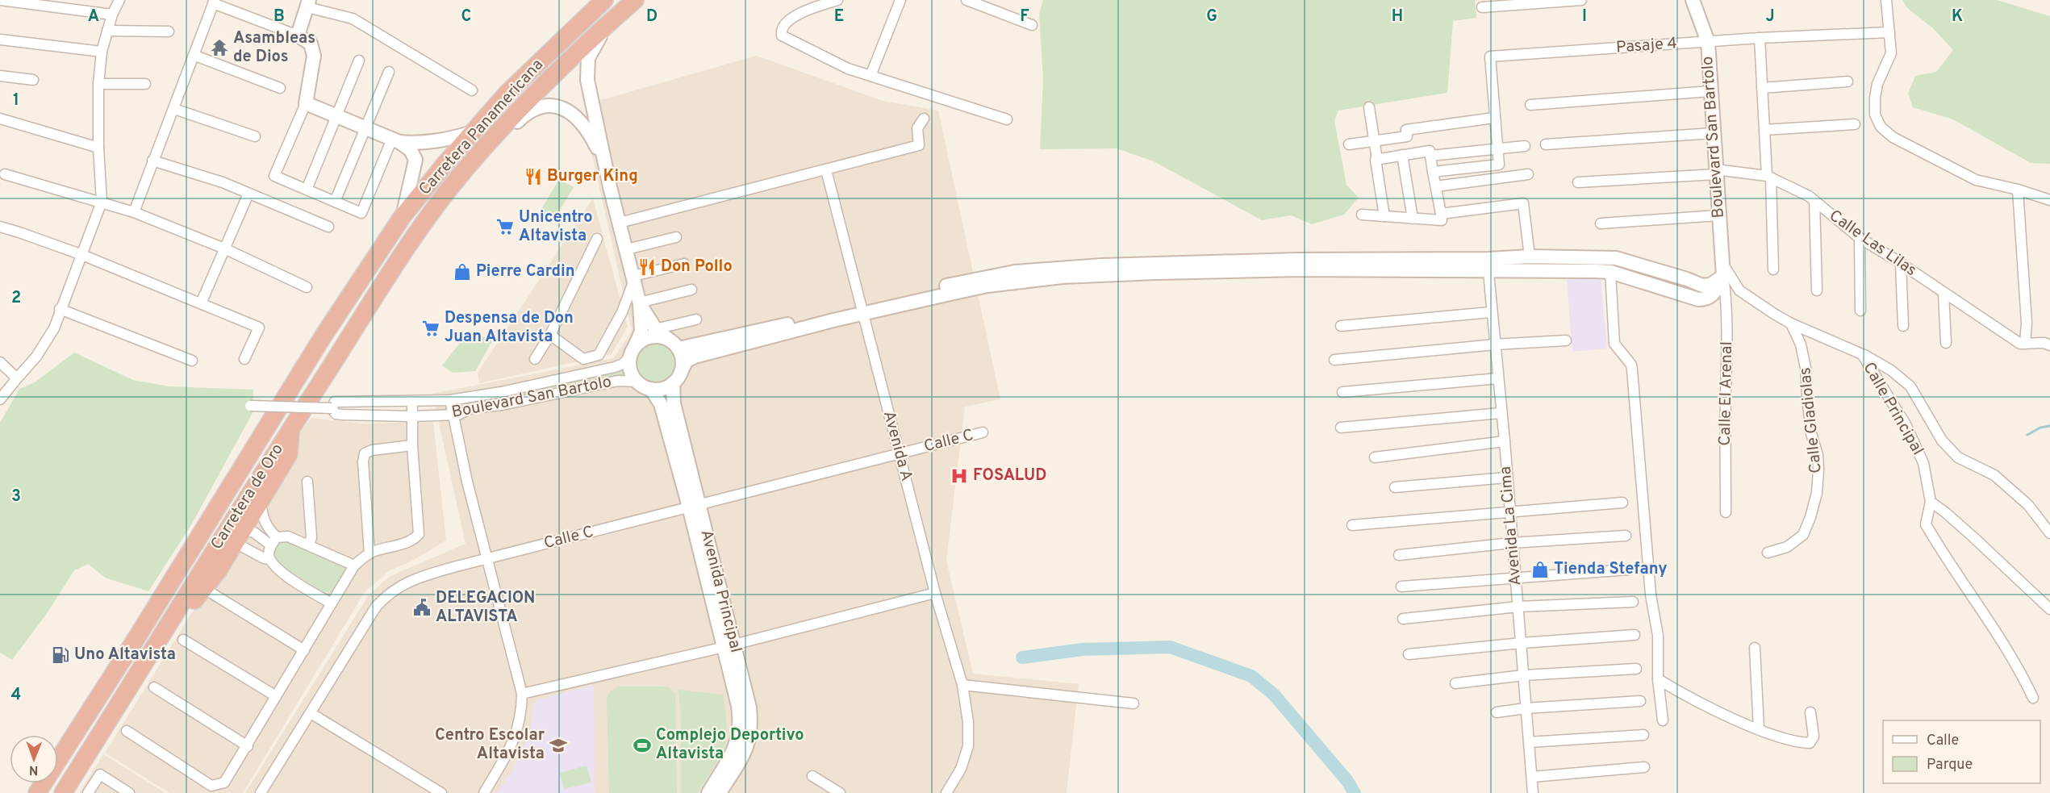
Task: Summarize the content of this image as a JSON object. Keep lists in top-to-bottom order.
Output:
{
  "streets": {
    "highway": ["Carretera Panamericana", "Carretera de Oro"],
    "main road": ["Boulevard San Bartolo", "Avenida Principal"],
    "street": [
      "Pasaje 4",
      "Calle Las Lilas",
      "Calle El Arenal",
      "Calle Principal",
      "Calle Gladiolas",
      "Calle C",
      "Avenida A",
      "Avenida La Cima"
    ]
  },
  "crossings": [
    ["Pasaje 4", "Boulevard San Bartolo"],
    ["Carretera Panamericana", "Carretera de Oro"],
    ["Boulevard San Bartolo", "Calle Las Lilas"],
    ["Boulevard San Bartolo", "Calle El Arenal"],
    ["Boulevard San Bartolo", "Calle Principal"],
    ["Boulevard San Bartolo", "Avenida Principal"],
    ["Calle El Arenal", "Calle Principal"],
    ["Calle Principal", "Calle Gladiolas"],
    ["Calle C", "Avenida A"],
    ["Calle C", "Avenida Principal"]
  ],
  "places": {
    "temple": ["Asambleas de Dios"],
    "restaurant": ["Burger King", "Don Pollo"],
    "supermarket": ["Unicentro Altavista", "Despensa de Don Juan Altavista"],
    "shop": ["Pierre Cardin", "Tienda Stefany"],
    "hospital": ["FOSALUD"],
    "public building": ["DELEGACION ALTAVISTA"],
    "fuel station": ["Uno Altavista"],
    "school or university": ["Centro Escolar Altavista"],
    "sports": ["Complejo Deportivo Altavista"]
  },
  "legend": ["Calle", "Parque"],
  "north": "bottom",
  "grid": {
    "columns": [
      "A",
      "B",
      "C",
      "D",
      "E",
      "F",
      "G",
      "H",
      "I",
      "J",
      "K"
    ],
    "rows": [
      "1",
      "2",
      "3",
      "4"
    ]
  }
}
